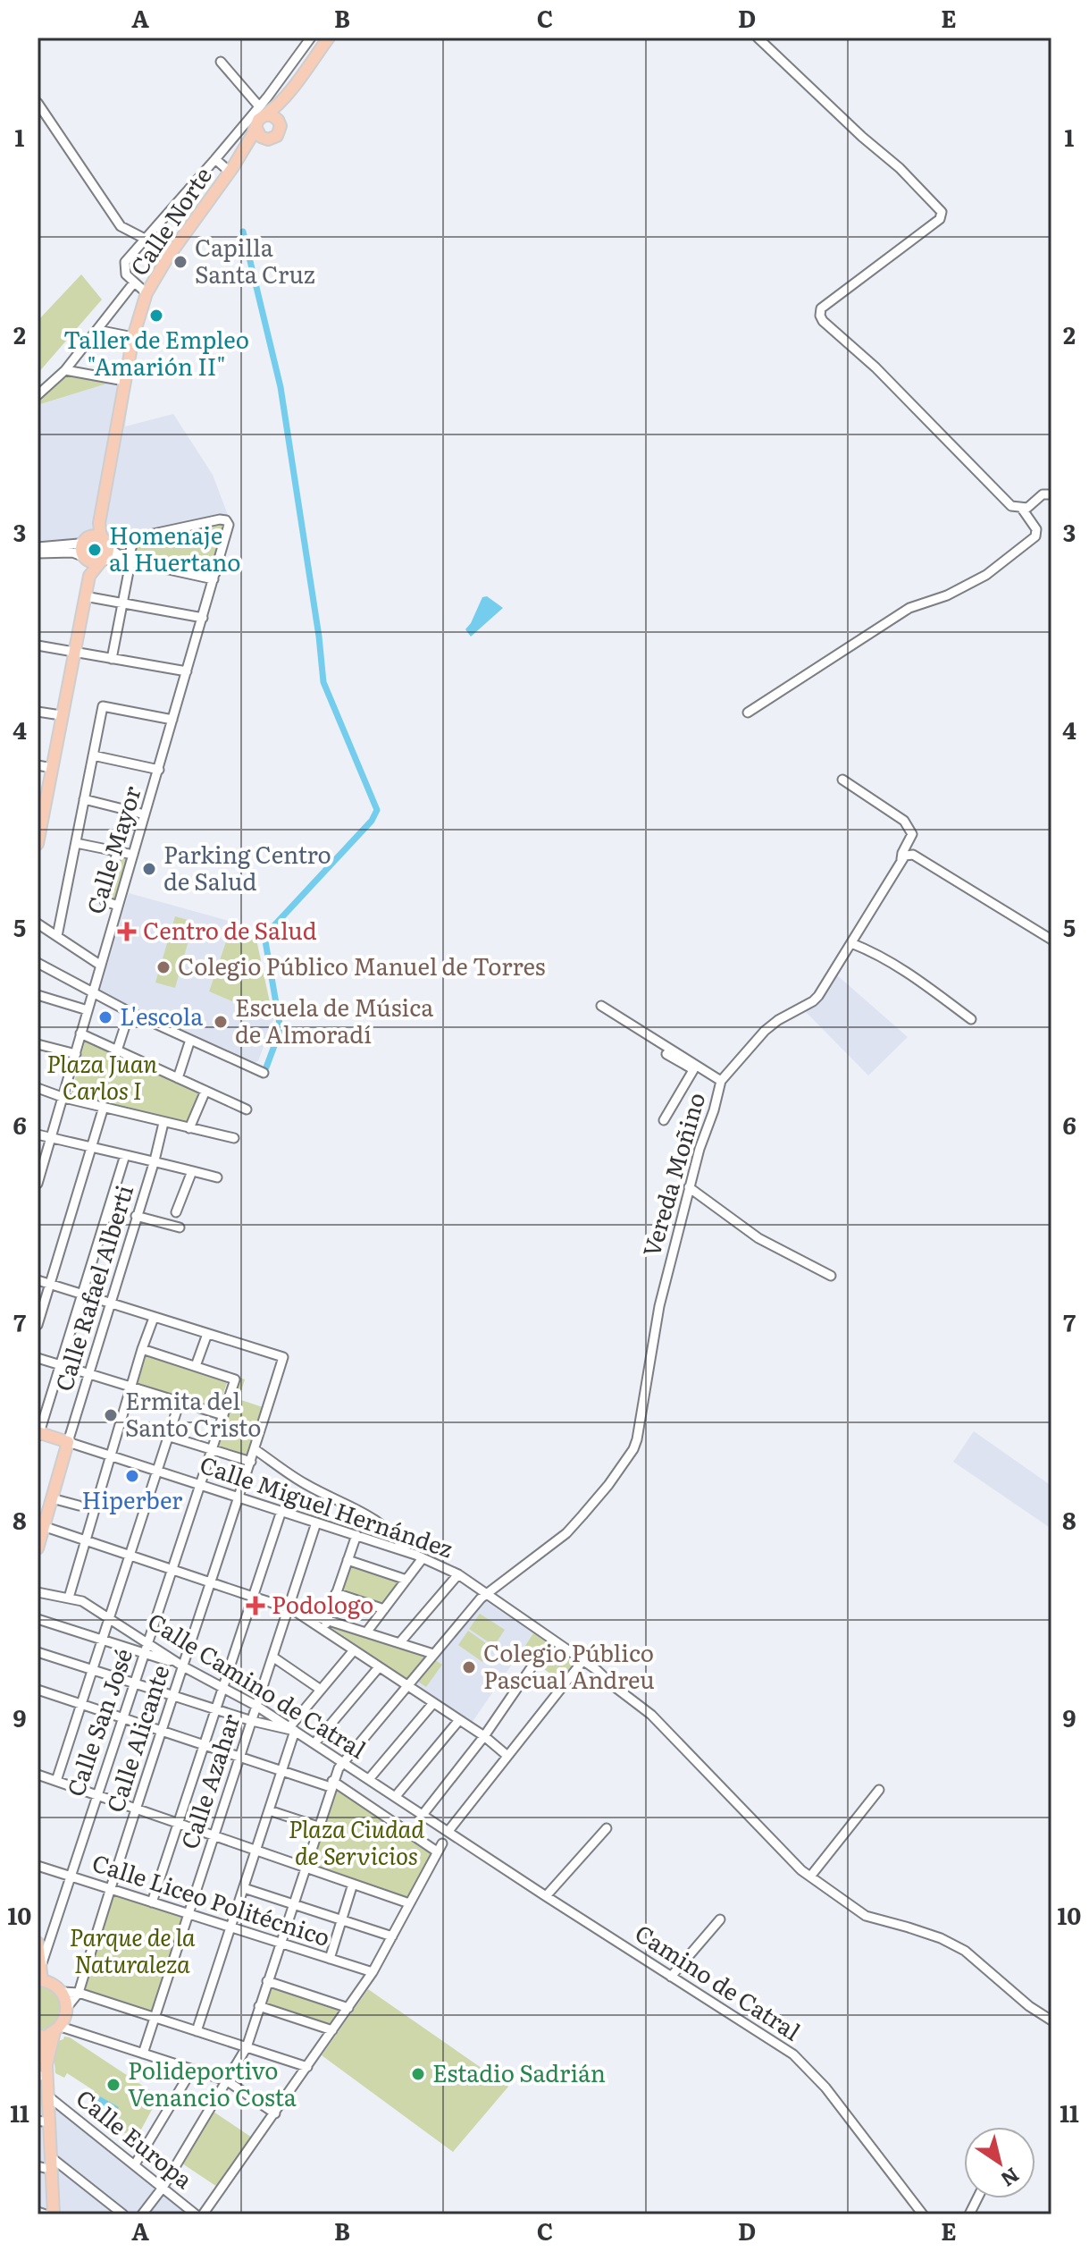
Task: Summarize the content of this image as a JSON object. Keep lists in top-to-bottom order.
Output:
{
  "streets": {
    "main road": ["Calle Norte", "Calle Rafael Alberti", "Calle Miguel Hernández"],
    "street": [
      "Calle Mayor",
      "Vereda Moñino",
      "Calle Camino de Catral",
      "Calle San José",
      "Calle Alicante",
      "Calle Azahar",
      "Calle Liceo Politécnico",
      "Camino de Catral",
      "Calle Europa"
    ]
  },
  "crossings": [
    ["Vereda Moñino", "Calle Miguel Hernández"],
    ["Vereda Moñino", "Calle Camino de Catral"],
    ["Vereda Moñino", "Calle Liceo Politécnico"],
    ["Vereda Moñino", "Calle Europa"],
    ["Calle Rafael Alberti", "Calle Miguel Hernández"],
    ["Calle Miguel Hernández", "Calle San José"],
    ["Calle Miguel Hernández", "Calle Alicante"],
    ["Calle Miguel Hernández", "Calle Azahar"],
    ["Calle Camino de Catral", "Calle San José"],
    ["Calle Camino de Catral", "Calle Alicante"],
    ["Calle Camino de Catral", "Calle Azahar"],
    ["Calle Camino de Catral", "Camino de Catral"],
    ["Calle San José", "Calle Liceo Politécnico"],
    ["Calle Alicante", "Calle Liceo Politécnico"],
    ["Calle Azahar", "Calle Liceo Politécnico"]
  ],
  "parks": ["Plaza Juan Carlos I", "Plaza Ciudad de Servicios", "Parque de la Naturaleza"],
  "places": {
    "other": [
      "Capilla Santa Cruz",
      "Taller de Empleo \"Amarión II\"",
      "Homenaje al Huertano",
      "Parking Centro de Salud",
      "Colegio Público Manuel de Torres",
      "L'escola",
      "Escuela de Música de Almoradí",
      "Ermita del Santo Cristo",
      "Hiperber",
      "Colegio Público Pascual Andreu",
      "Estadio Sadrián",
      "Polideportivo Venancio Costa"
    ],
    "health": ["Centro de Salud", "Podologo"]
  },
  "north": "bottom right",
  "grid": {
    "columns": [
      "A",
      "B",
      "C",
      "D",
      "E"
    ],
    "rows": [
      "1",
      "2",
      "3",
      "4",
      "5",
      "6",
      "7",
      "8",
      "9",
      "10",
      "11"
    ]
  }
}
